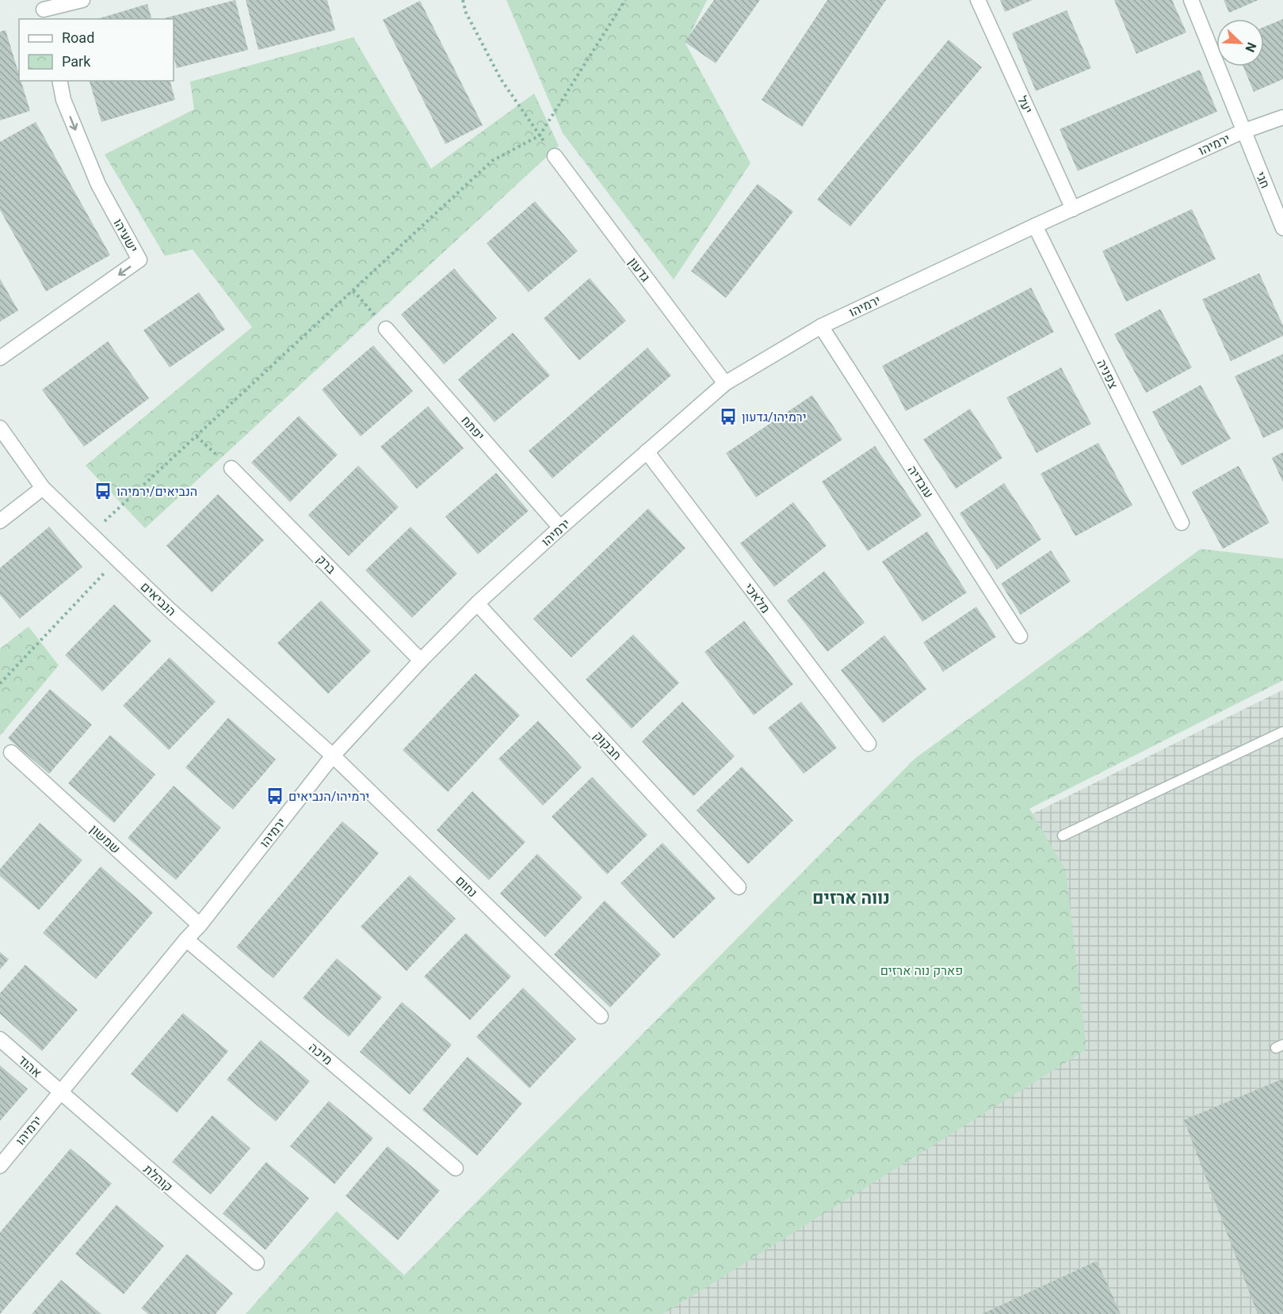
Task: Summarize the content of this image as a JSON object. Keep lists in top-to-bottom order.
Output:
{
  "streets": {
    "street": [
      "יעל",
      "ירמיהו",
      "חגי",
      "ישעיהו",
      "גדעון",
      "צפניה",
      "יפתח",
      "עובדיה",
      "ברק",
      "מלאכי",
      "הנביאים",
      "חבקוק",
      "שמשון",
      "נחום",
      "מיכה",
      "אהוד",
      "קוהלת"
    ]
  },
  "crossings": [
    ["יעל", "ירמיהו"],
    ["ירמיהו", "חגי"],
    ["ירמיהו", "גדעון"],
    ["ירמיהו", "צפניה"],
    ["ירמיהו", "יפתח"],
    ["ירמיהו", "עובדיה"],
    ["ירמיהו", "ברק"],
    ["ירמיהו", "מלאכי"],
    ["ירמיהו", "הנביאים"],
    ["ירמיהו", "חבקוק"],
    ["ירמיהו", "שמשון"],
    ["ירמיהו", "נחום"],
    ["ירמיהו", "מיכה"],
    ["ירמיהו", "אהוד"],
    ["ירמיהו", "קוהלת"],
    ["הנביאים", "נחום"],
    ["אהוד", "קוהלת"]
  ],
  "districts": ["נווה ארזים"],
  "parks": ["פארק נוה ארזים"],
  "places": {
    "bus stop": ["ירמיהו/גדעון", "הנביאים/ירמיהו", "ירמיהו/הנביאים"]
  },
  "legend": ["Road", "Park"],
  "north": "bottom right"
}
